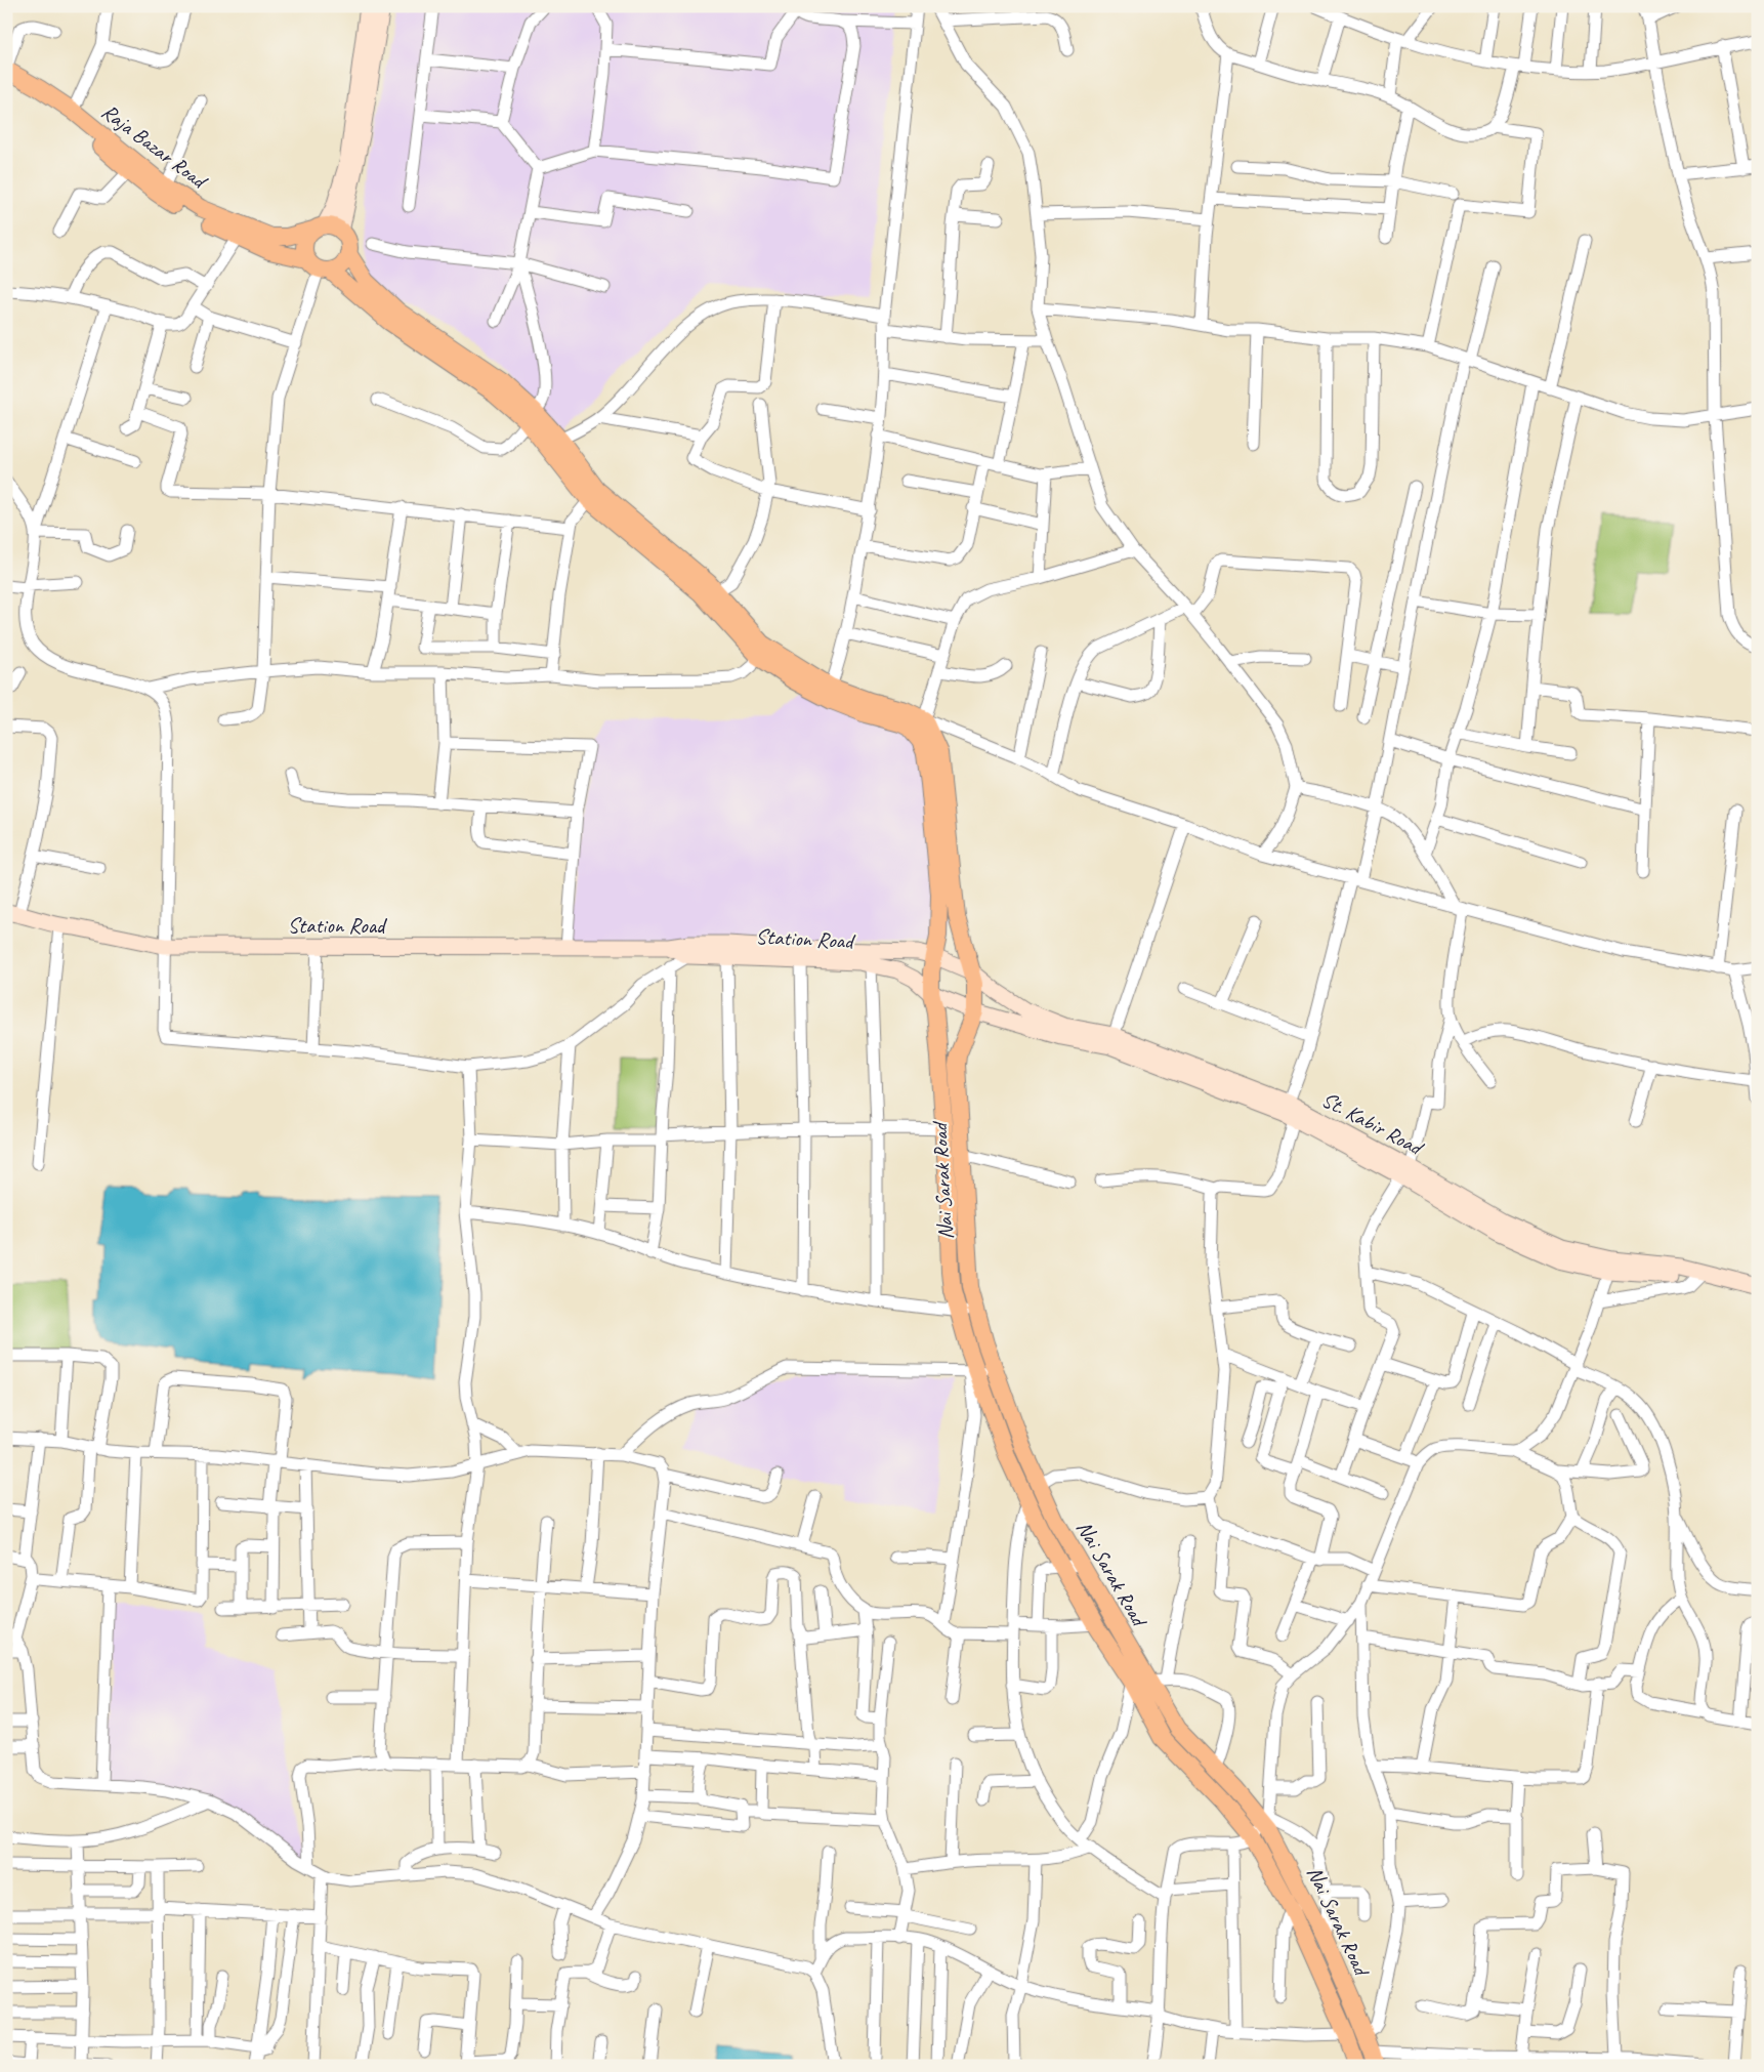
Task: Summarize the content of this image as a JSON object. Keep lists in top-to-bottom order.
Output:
{
  "streets": {
    "main road": ["Raja Bazar Road", "Nai Sarak Road"],
    "street": ["Station Road", "St. Kabir Road"]
  },
  "crossings": [
    ["Station Road", "St. Kabir Road"],
    ["Station Road", "Nai Sarak Road"],
    ["St. Kabir Road", "Nai Sarak Road"]
  ]
}
